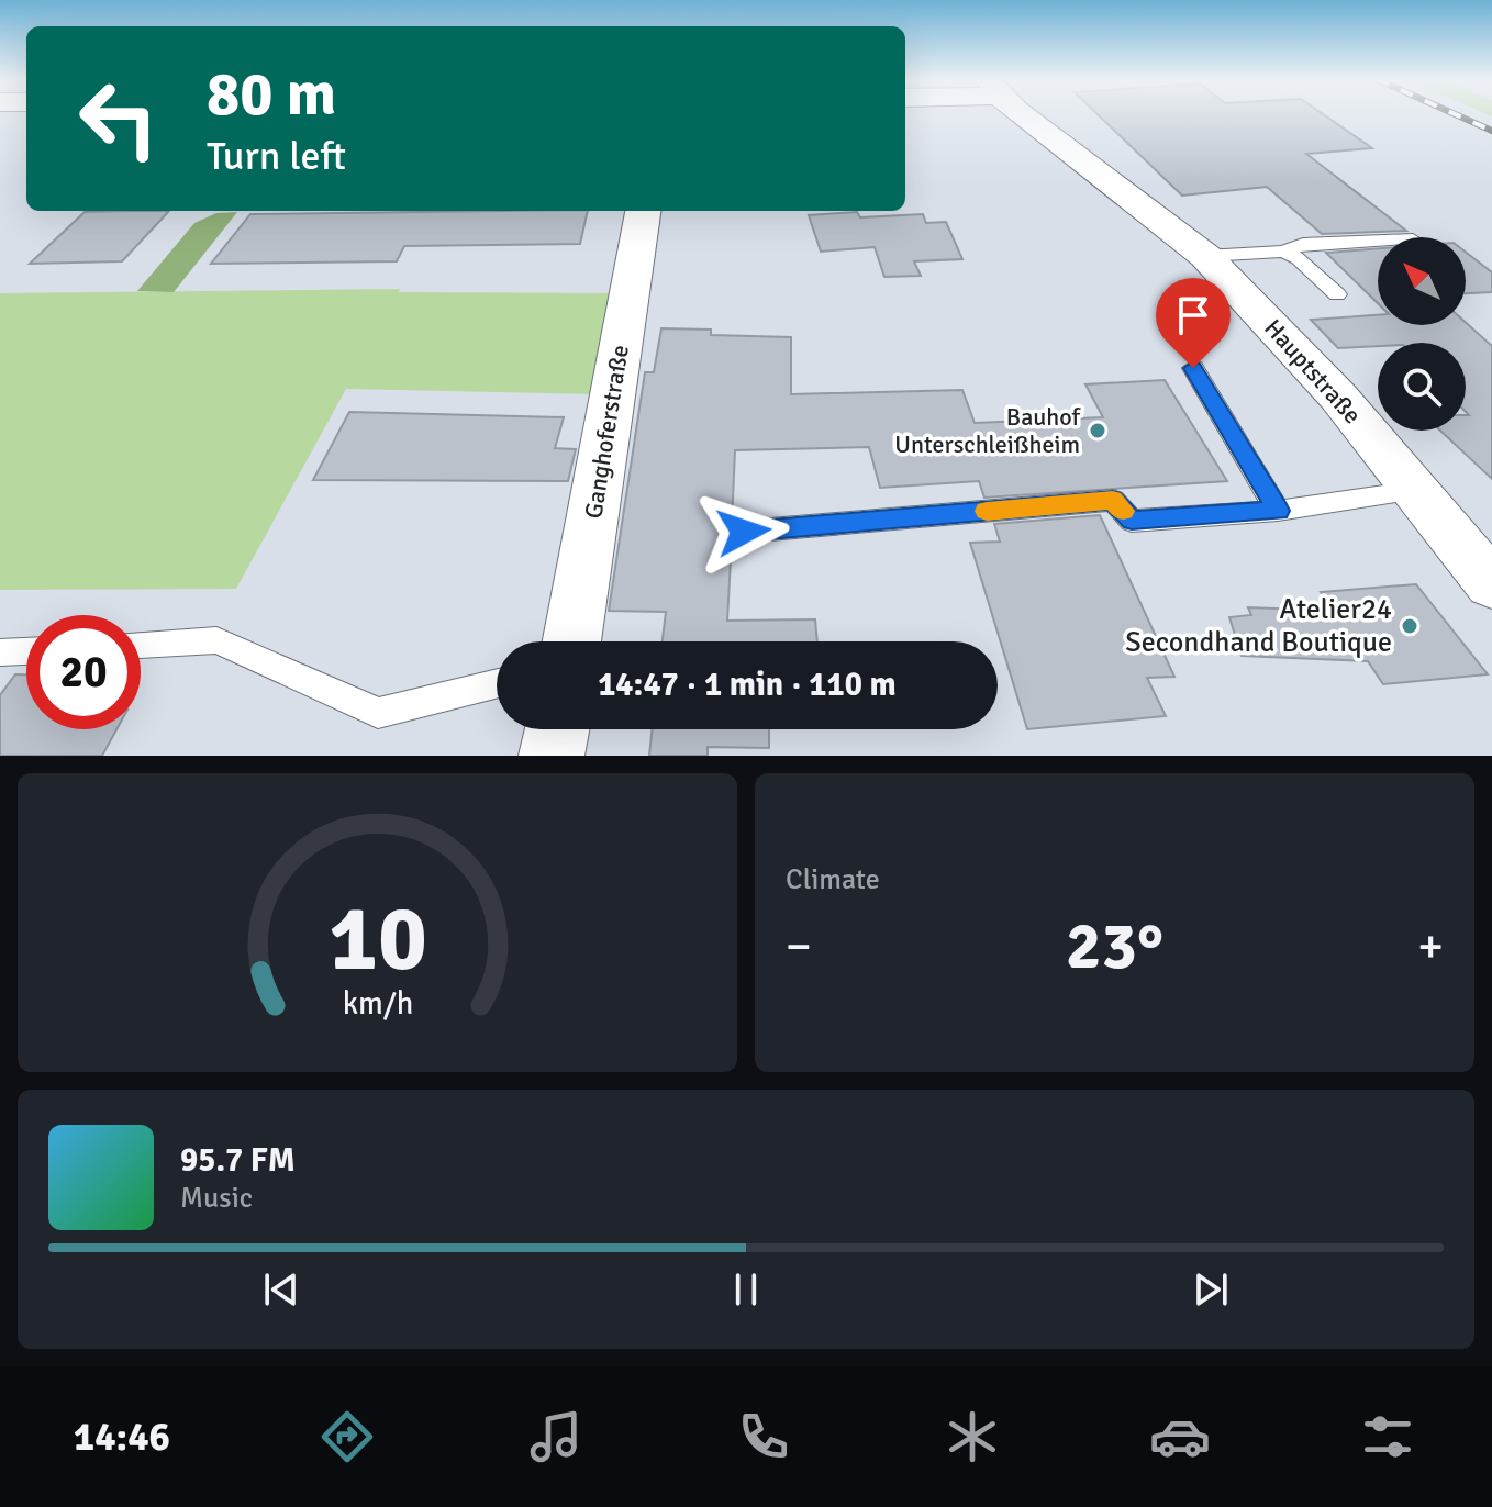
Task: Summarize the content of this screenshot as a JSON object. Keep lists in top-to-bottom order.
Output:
{
  "streets": {
    "street": ["Hauptstraße", "Ganghoferstraße"]
  },
  "places": ["Bauhof Unterschleißheim", "Atelier24 Secondhand Boutique"],
  "north": "top left",
  "page": {
    "turn": ["80 m", "Turn left"],
    "limit": "20",
    "trip": "14:47 · 1 min · 110 m",
    "tile": "Climate",
    "heat": ["−", "23°", "+"],
    "song": ["95.7 FM", "Music"],
    "tabs": "14:46",
    "gauge": ["10", "km/h"]
  }
}
